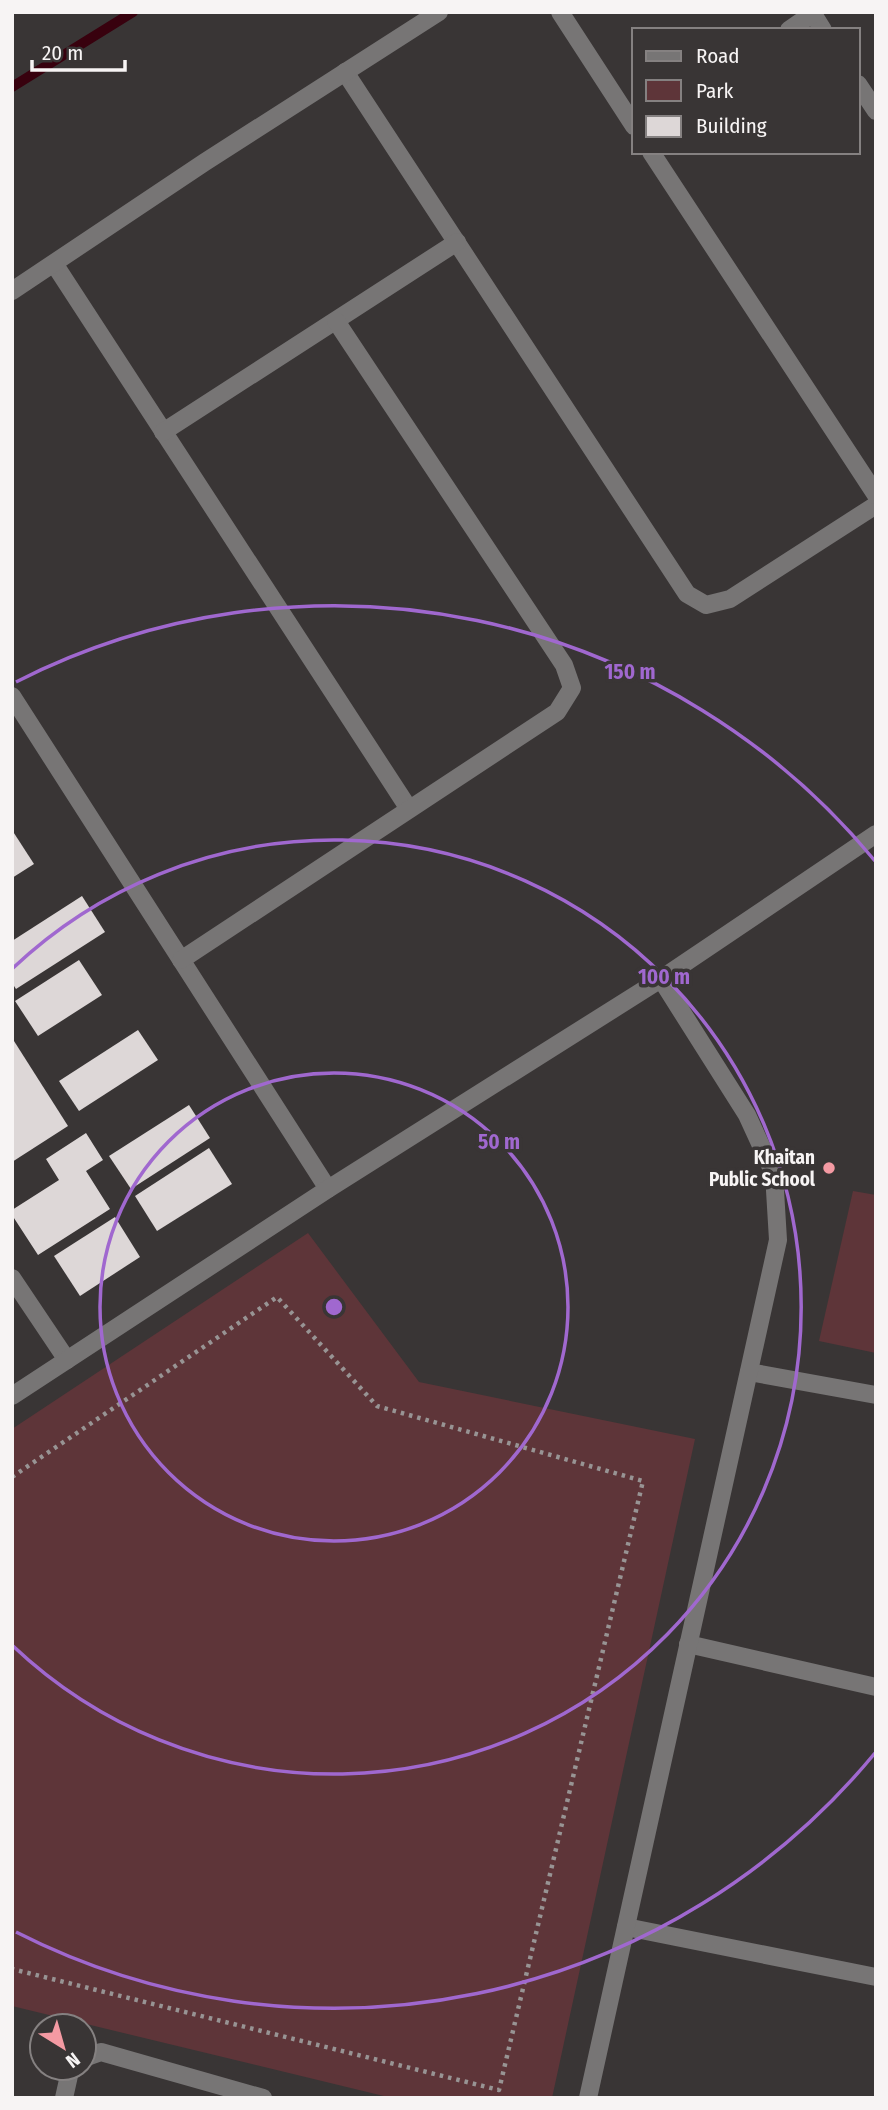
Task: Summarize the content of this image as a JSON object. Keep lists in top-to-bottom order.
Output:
{
  "places": ["Khaitan Public School"],
  "legend": ["Road", "Park", "Building"],
  "scale_bar": "20 m",
  "north": "bottom right",
  "rings": ["150 m", "100 m", "50 m"]
}
